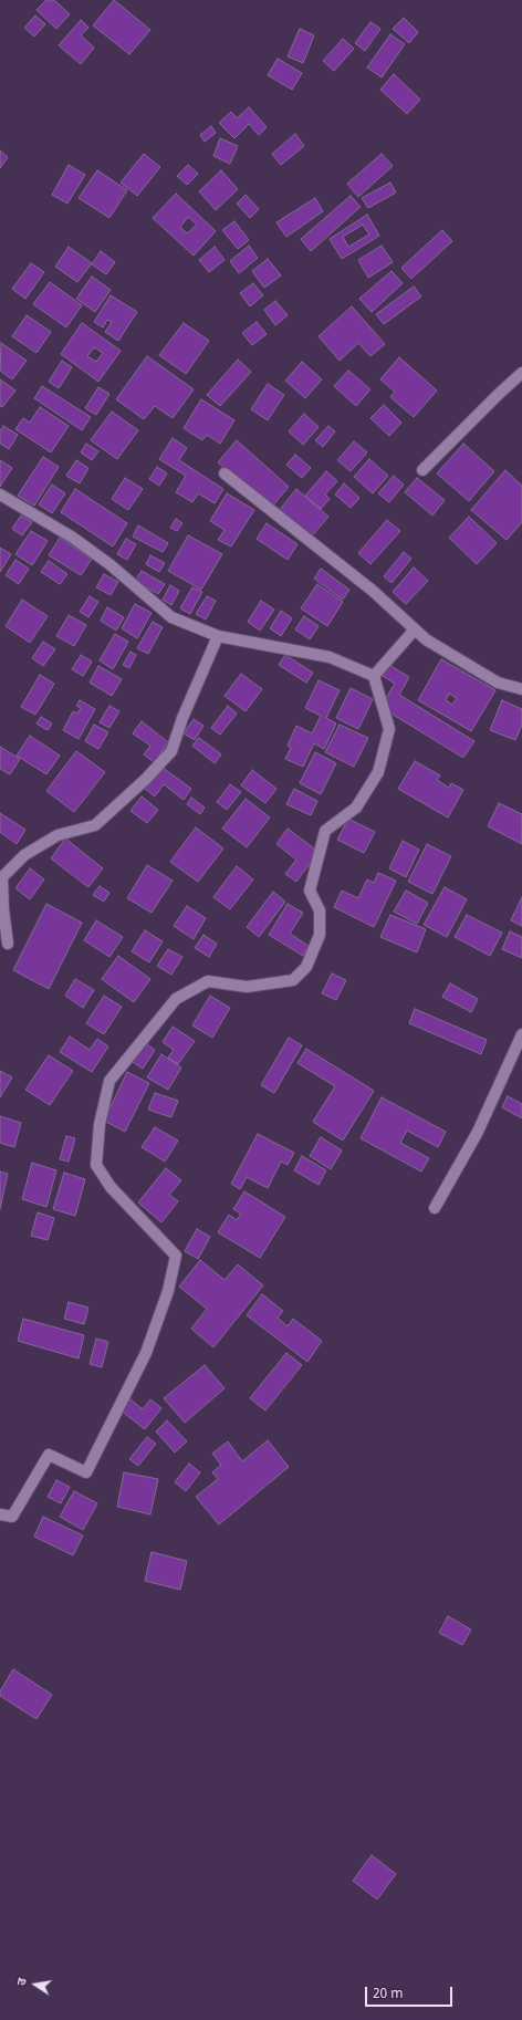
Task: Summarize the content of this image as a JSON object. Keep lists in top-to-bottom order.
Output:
{
  "scale_bar": "20 m",
  "north": "left"
}
